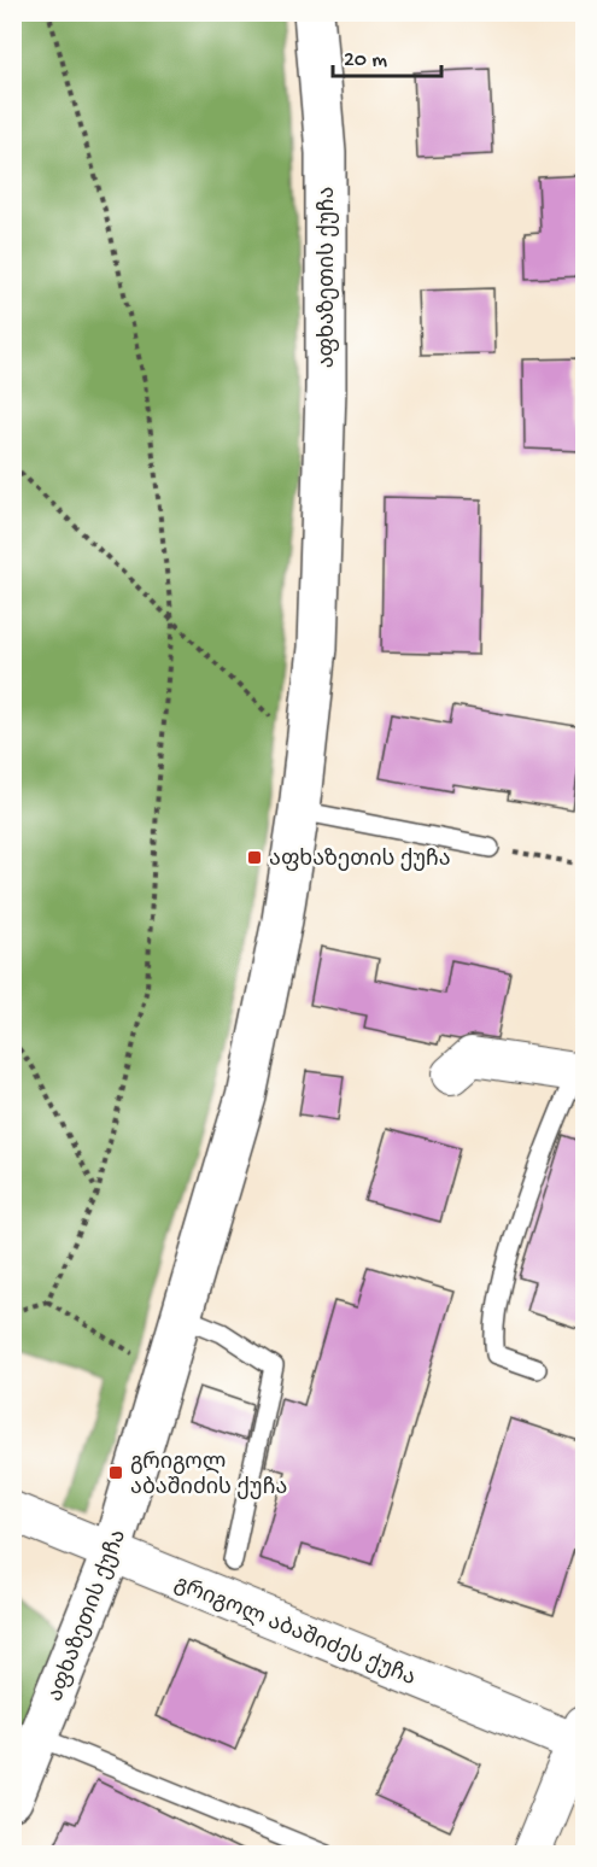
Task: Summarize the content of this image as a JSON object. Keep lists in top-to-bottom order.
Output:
{
  "streets": {
    "street": ["აფხაზეთის ქუჩა", "გრიგოლ აბაშიძეს ქუჩა"]
  },
  "crossings": [
    ["აფხაზეთის ქუჩა", "გრიგოლ აბაშიძეს ქუჩა"]
  ],
  "places": {
    "transit": ["აფხაზეთის ქუჩა", "გრიგოლ აბაშიძის ქუჩა"]
  },
  "scale_bar": "20 m"
}
